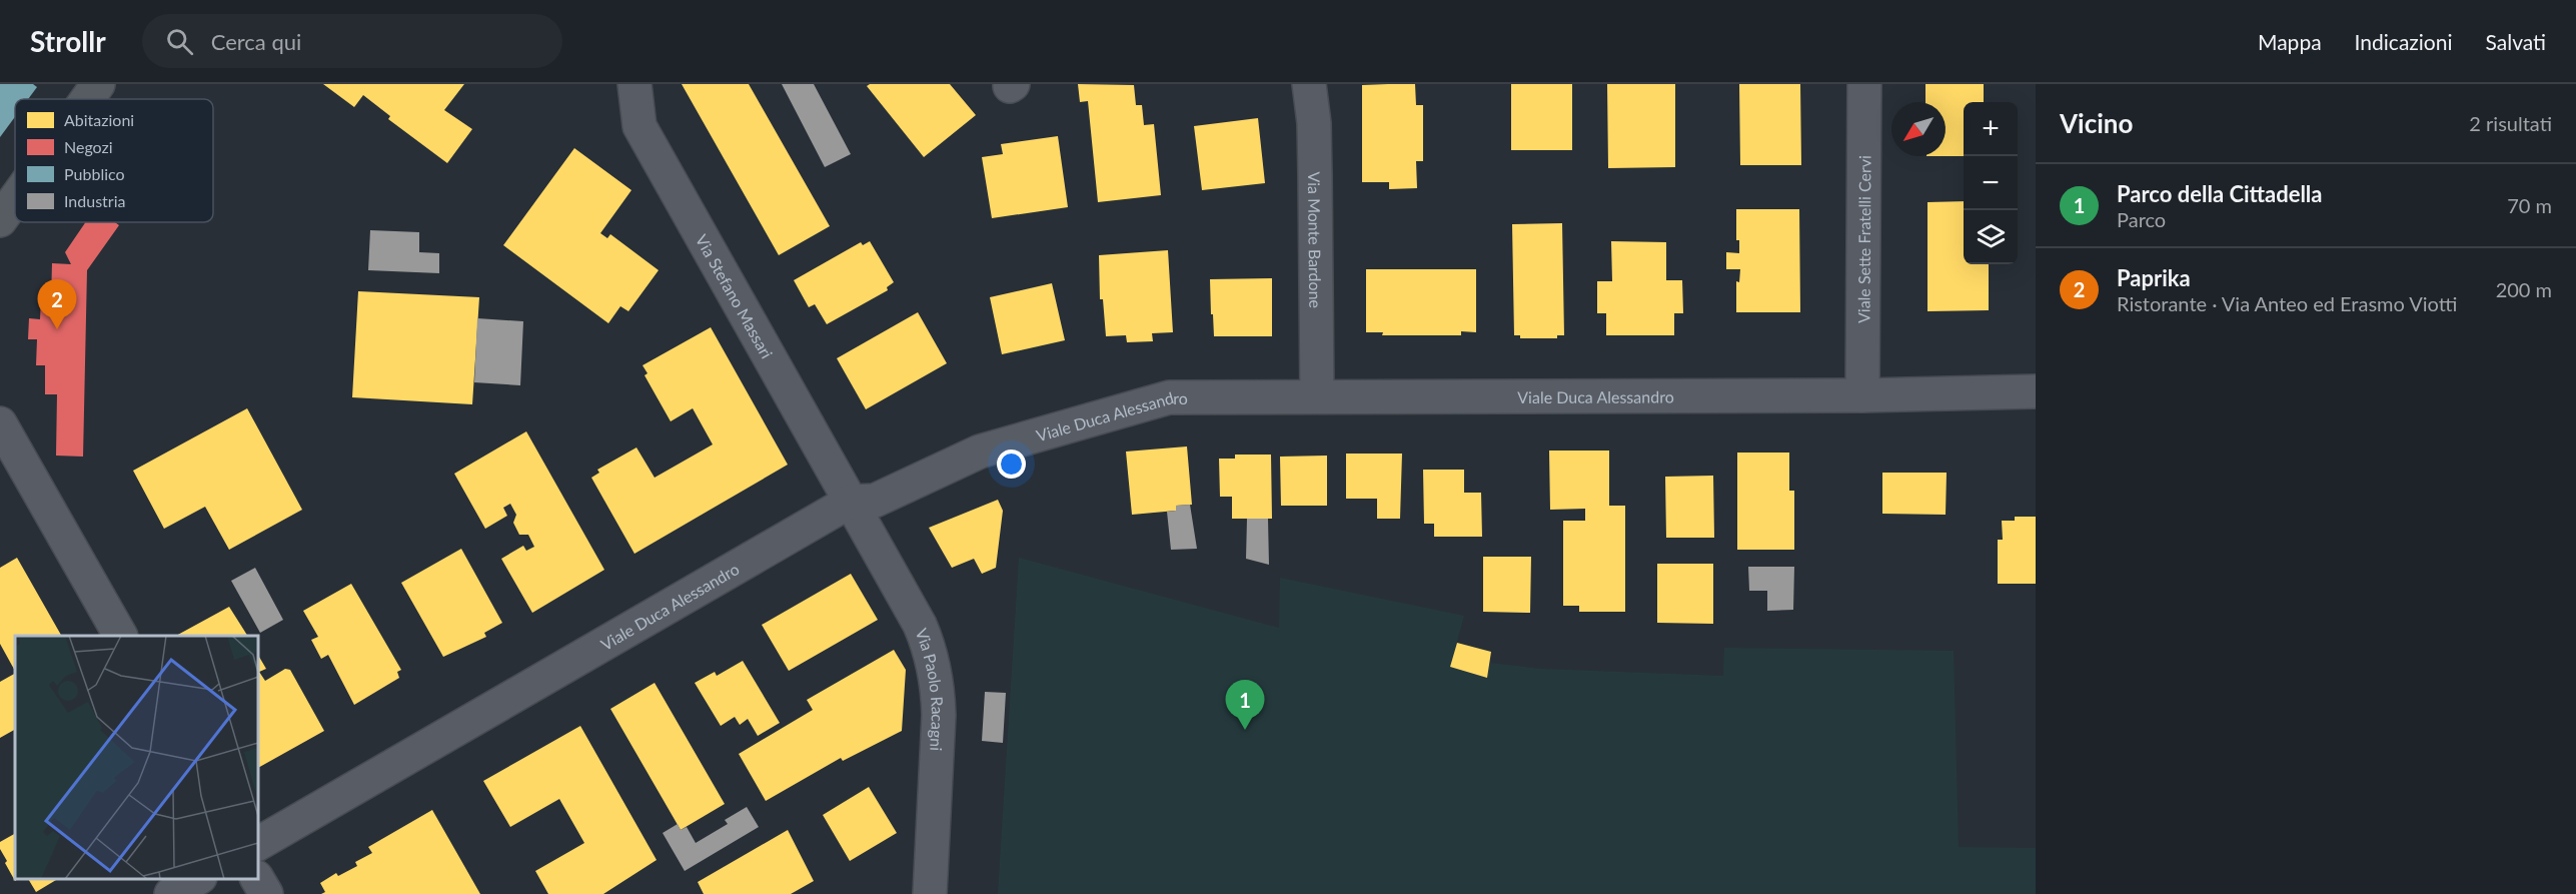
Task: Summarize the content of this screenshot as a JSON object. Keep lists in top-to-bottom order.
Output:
{
  "streets": {
    "street": [
      "Viale Sette Fratelli Cervi",
      "Via Monte Bardone",
      "Via Stefano Massari",
      "Viale Duca Alessandro",
      "Via Paolo Racagni"
    ]
  },
  "crossings": [
    ["Viale Sette Fratelli Cervi", "Viale Duca Alessandro"],
    ["Via Monte Bardone", "Viale Duca Alessandro"],
    ["Via Stefano Massari", "Viale Duca Alessandro"],
    ["Via Stefano Massari", "Via Paolo Racagni"],
    ["Viale Duca Alessandro", "Via Paolo Racagni"]
  ],
  "legend": [
    "Abitazioni",
    "Negozi",
    "Pubblico",
    "Industria"
  ],
  "north": "bottom left",
  "page": {
    "header": "Strollr",
    "search": "Cerca qui",
    "nav": ["Mappa", "Indicazioni", "Salvati"],
    "heading": ["Vicino", "2 risultati"],
    "map_buttons": ["+", "−"],
    "list": [
      {
        "mark": "1",
        "name": "Parco della Cittadella",
        "note": "Parco",
        "value": "70 m"
      },
      {
        "mark": "2",
        "name": "Paprika",
        "note": "Ristorante · Via Anteo ed Erasmo Viotti",
        "value": "200 m"
      }
    ],
    "pins": ["2", "1"]
  }
}
